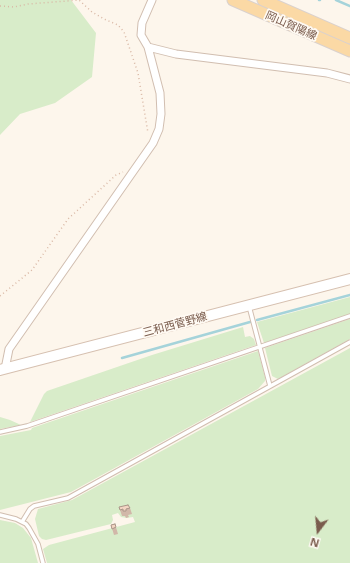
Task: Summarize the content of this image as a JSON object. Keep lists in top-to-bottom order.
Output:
{
  "streets": {
    "main road": ["岡山賀陽線", "三和西菅野線"]
  },
  "north": "bottom"
}
